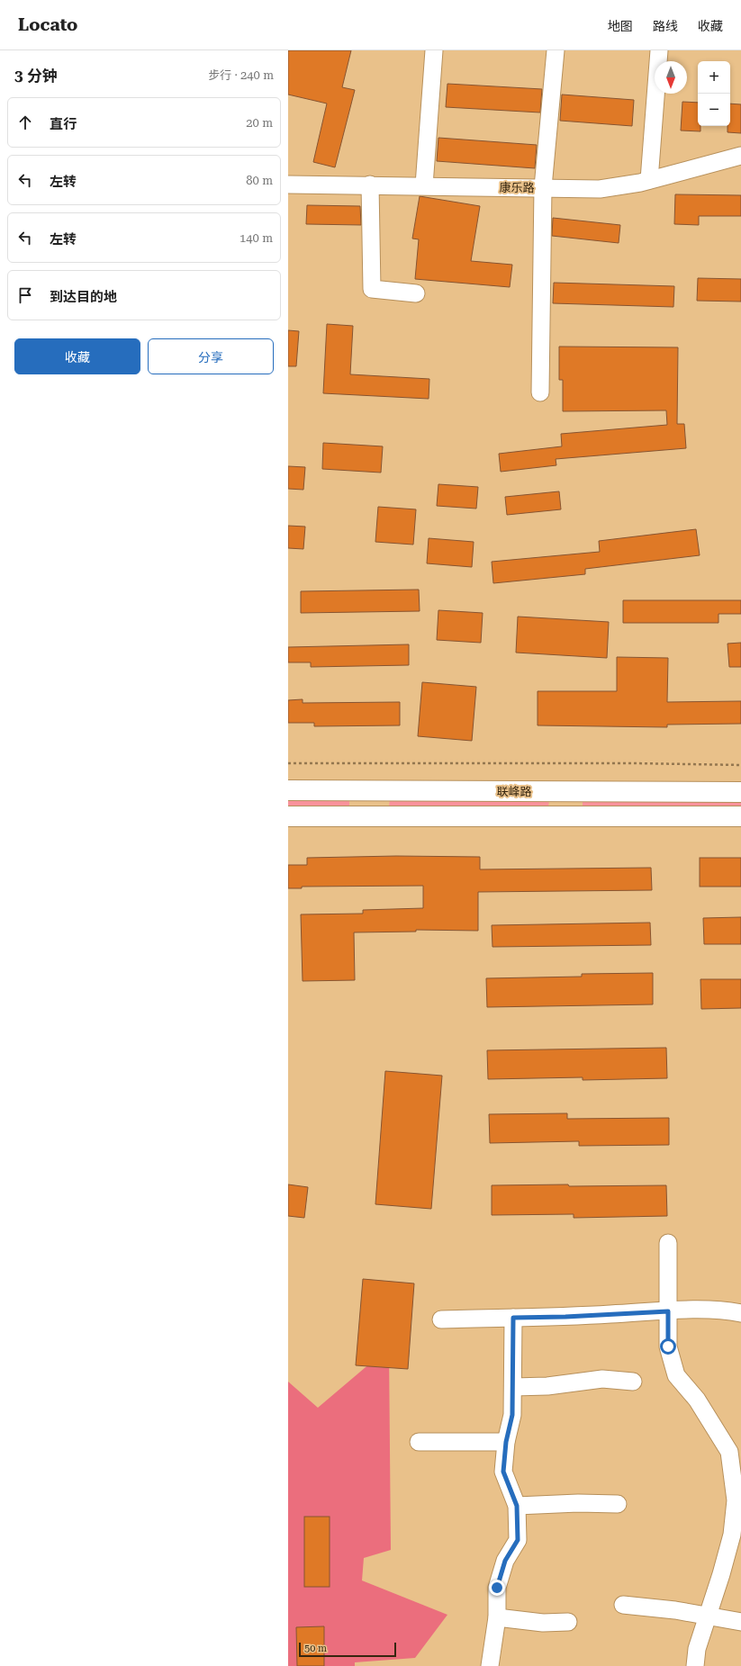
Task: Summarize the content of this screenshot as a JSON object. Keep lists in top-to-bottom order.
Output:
{
  "streets": {
    "main road": ["联峰路"],
    "street": ["康乐路"]
  },
  "scale_bar": "50 m",
  "north": "bottom",
  "page": {
    "header": "Locato",
    "nav": ["地图", "路线", "收藏"],
    "heading": ["3 分钟", "步行 · 240 m"],
    "map_buttons": ["+", "−"],
    "list": [
      ["直行", "20 m"],
      ["左转", "80 m"],
      ["左转", "140 m"],
      "到达目的地"
    ],
    "buttons": ["收藏", "分享"],
    "scale": "50 m"
  }
}
